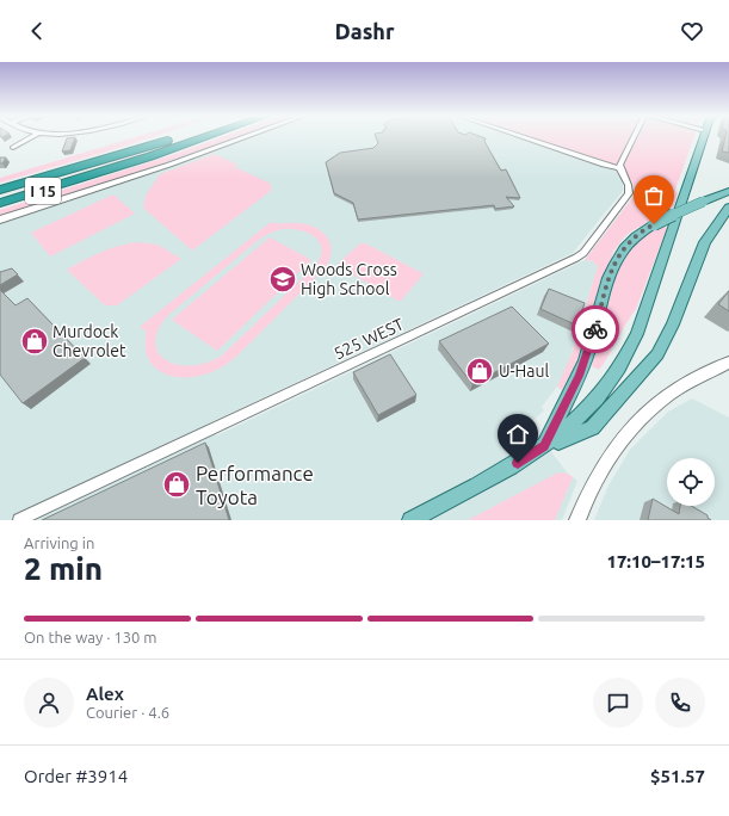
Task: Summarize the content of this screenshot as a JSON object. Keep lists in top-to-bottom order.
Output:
{
  "streets": {
    "highway": ["I 15"],
    "street": ["525 WEST"]
  },
  "places": {
    "school or university": ["Woods Cross High School"],
    "shop": ["Murdock Chevrolet", "U-Haul", "Performance Toyota"]
  },
  "page": {
    "header": "Dashr",
    "heading": ["2 min", "Arriving in", "17:10–17:15"],
    "panel": [
      "Alex",
      "Courier · 4.6",
      "Order #3914",
      "$51.57"
    ],
    "bar": "On the way · 130 m"
  }
}
